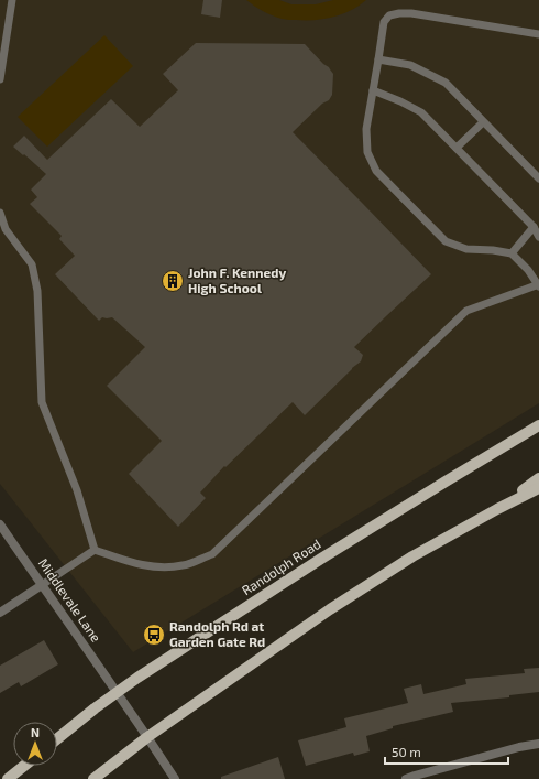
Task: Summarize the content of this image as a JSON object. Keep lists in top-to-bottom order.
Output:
{
  "streets": {
    "main road": ["Randolph Road"],
    "street": ["Middlevale Lane"]
  },
  "crossings": [
    ["Randolph Road", "Middlevale Lane"]
  ],
  "places": {
    "building": ["John F. Kennedy High School"],
    "bus stop": ["Randolph Rd at Garden Gate Rd"]
  },
  "scale_bar": "50 m",
  "north": "top"
}
